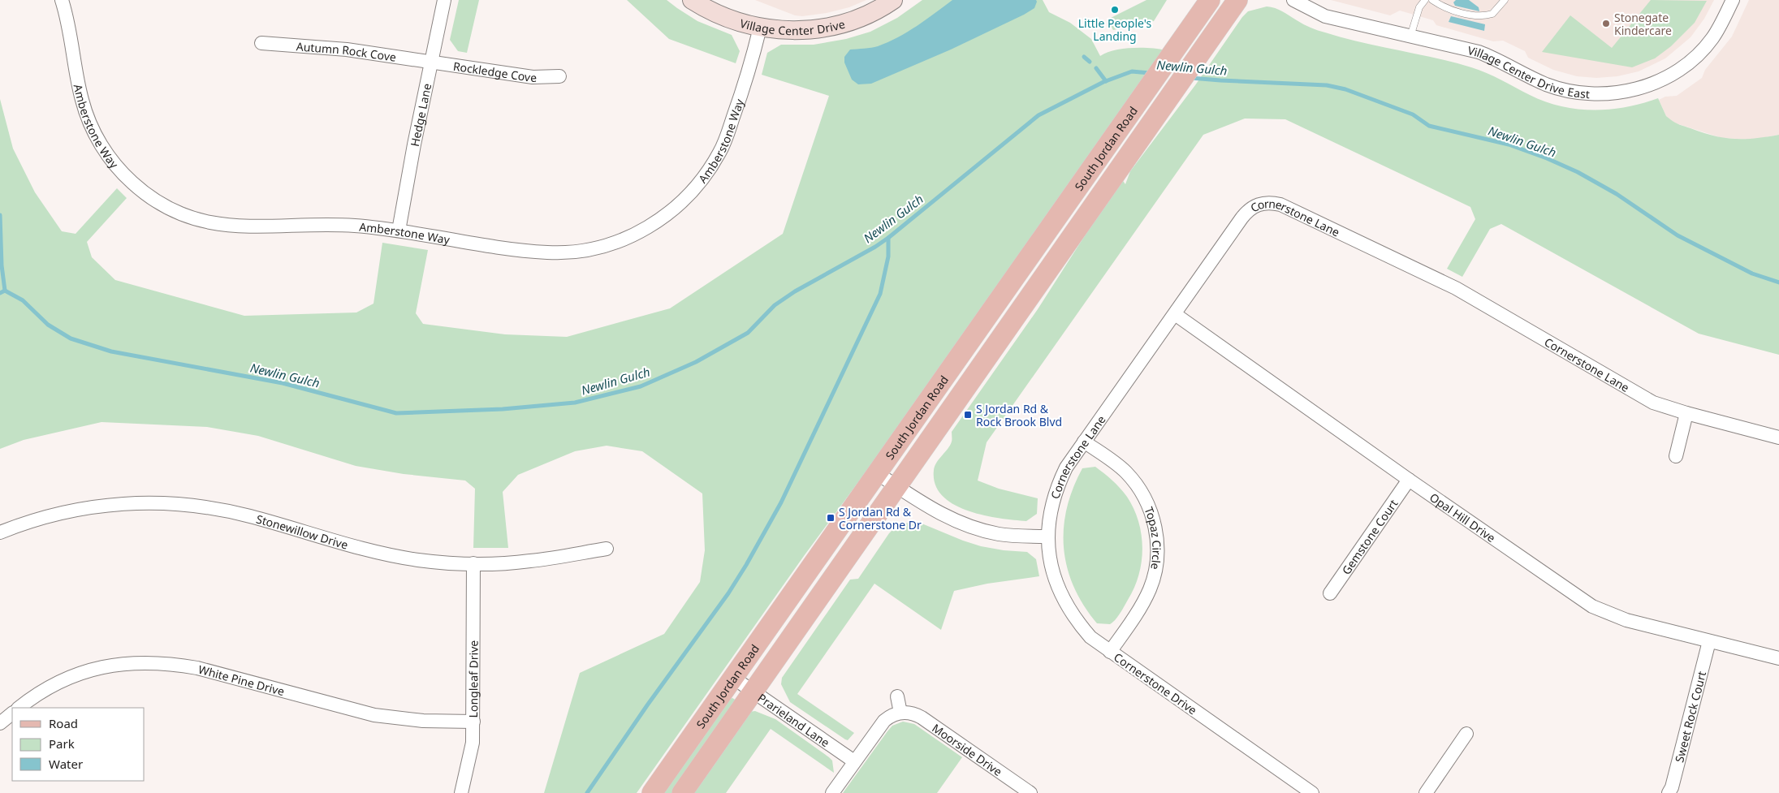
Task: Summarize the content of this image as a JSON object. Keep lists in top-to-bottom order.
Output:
{
  "streets": {
    "main road": ["South Jordan Road"],
    "street": [
      "Village Center Drive",
      "Autumn Rock Cove",
      "Rockledge Cove",
      "Village Center Drive East",
      "Hedge Lane",
      "Amberstone Way",
      "Cornerstone Lane",
      "Opal Hill Drive",
      "Stonewillow Drive",
      "Gemstone Court",
      "Topaz Circle",
      "Longleaf Drive",
      "White Pine Drive",
      "Cornerstone Drive",
      "Sweet Rock Court",
      "Prarieland Lane",
      "Moorside Drive"
    ]
  },
  "crossings": [
    ["Village Center Drive", "Amberstone Way"],
    ["Autumn Rock Cove", "Rockledge Cove"],
    ["Autumn Rock Cove", "Hedge Lane"],
    ["Rockledge Cove", "Hedge Lane"],
    ["Hedge Lane", "Amberstone Way"],
    ["South Jordan Road", "Prarieland Lane"],
    ["Cornerstone Lane", "Opal Hill Drive"],
    ["Cornerstone Lane", "Topaz Circle"],
    ["Cornerstone Lane", "Cornerstone Drive"],
    ["Opal Hill Drive", "Gemstone Court"],
    ["Opal Hill Drive", "Sweet Rock Court"],
    ["Stonewillow Drive", "Longleaf Drive"],
    ["Topaz Circle", "Cornerstone Drive"],
    ["Longleaf Drive", "White Pine Drive"]
  ],
  "water": ["Newlin Gulch"],
  "places": {
    "other": ["Little People's Landing", "Stonegate Kindercare"],
    "transit": ["S Jordan Rd & Rock Brook Blvd", "S Jordan Rd & Cornerstone Dr"]
  },
  "legend": ["Road", "Park", "Water"]
}
